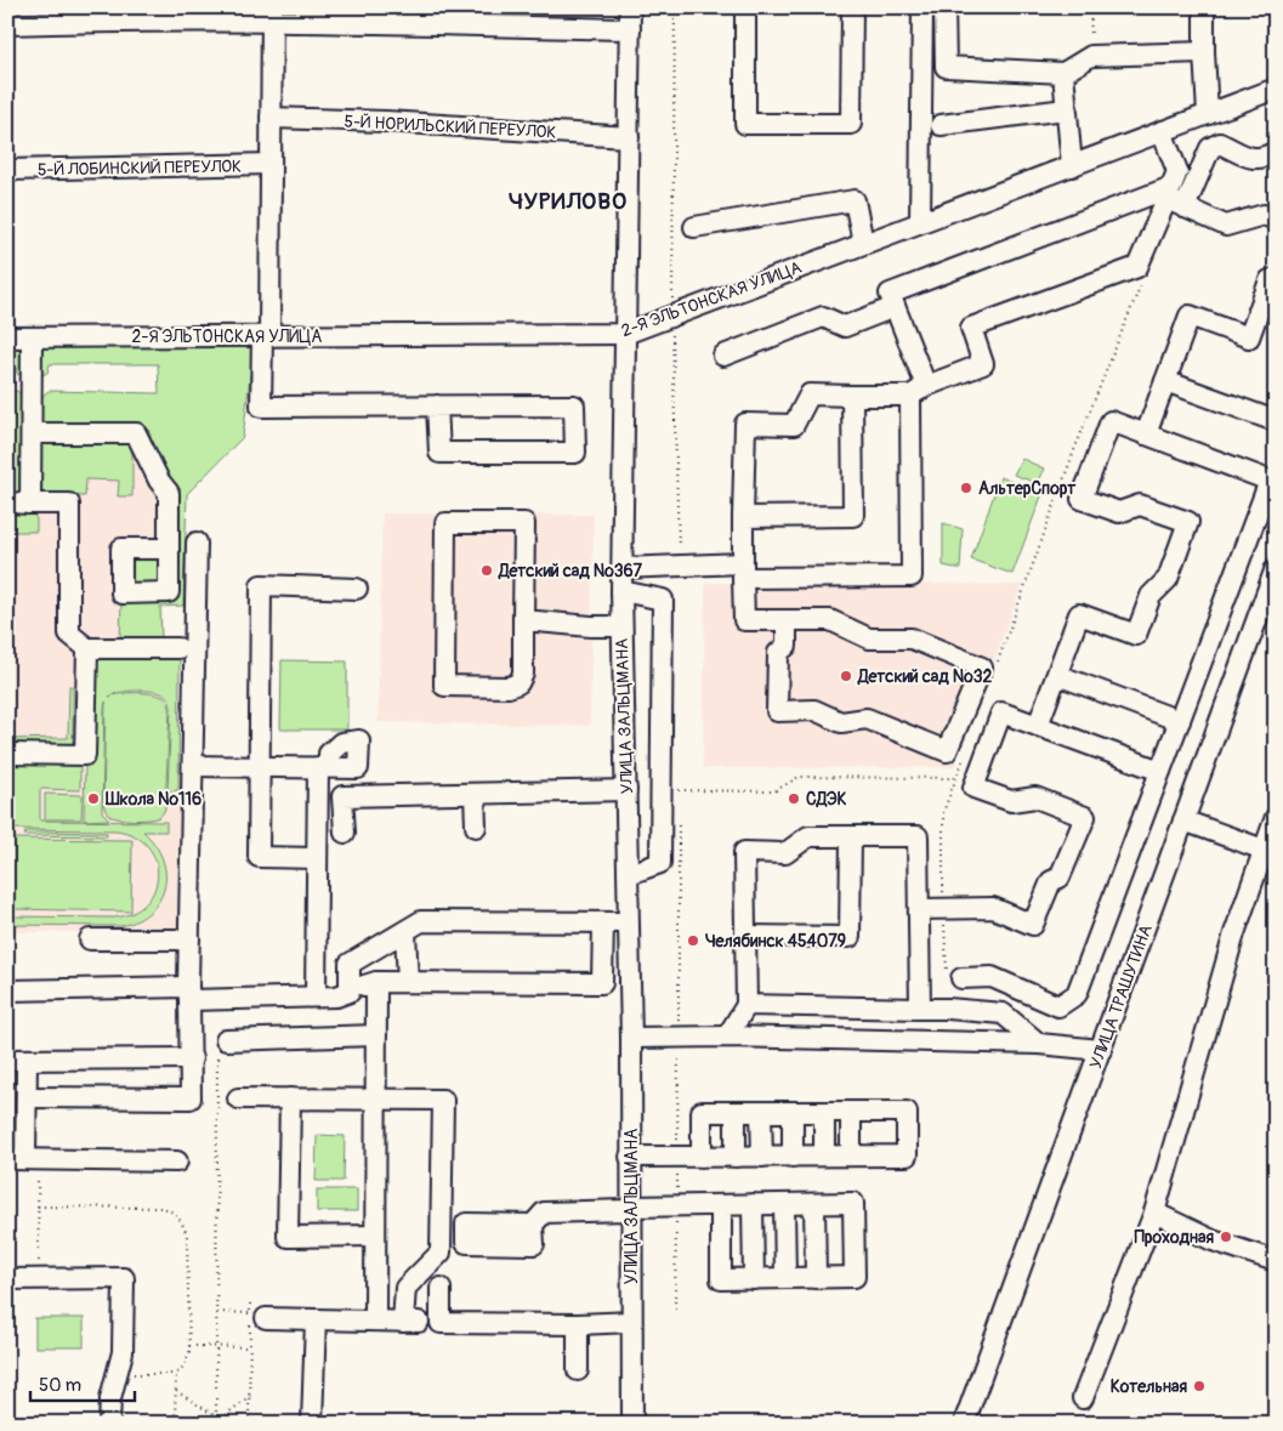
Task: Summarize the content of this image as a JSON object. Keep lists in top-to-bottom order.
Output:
{
  "streets": {
    "street": [
      "5-Й НОРИЛЬСКИЙ ПЕРЕУЛОК",
      "5-Й ЛОБИНСКИЙ ПЕРЕУЛОК",
      "2-Я ЭЛЬТОНСКАЯ УЛИЦА",
      "УЛИЦА ЗАЛЬЦМАНА",
      "УЛИЦА ТРАШУТИНА"
    ]
  },
  "crossings": [
    ["5-Й НОРИЛЬСКИЙ ПЕРЕУЛОК", "УЛИЦА ЗАЛЬЦМАНА"],
    ["2-Я ЭЛЬТОНСКАЯ УЛИЦА", "УЛИЦА ЗАЛЬЦМАНА"]
  ],
  "districts": ["ЧУРИЛОВО"],
  "places": [
    "АльтерСпорт",
    "Детский сад №367",
    "Детский сад №32",
    "Школа №116",
    "СДЭК",
    "Челябинск 454079",
    "Проходная",
    "Котельная"
  ],
  "scale_bar": "50 m"
}
